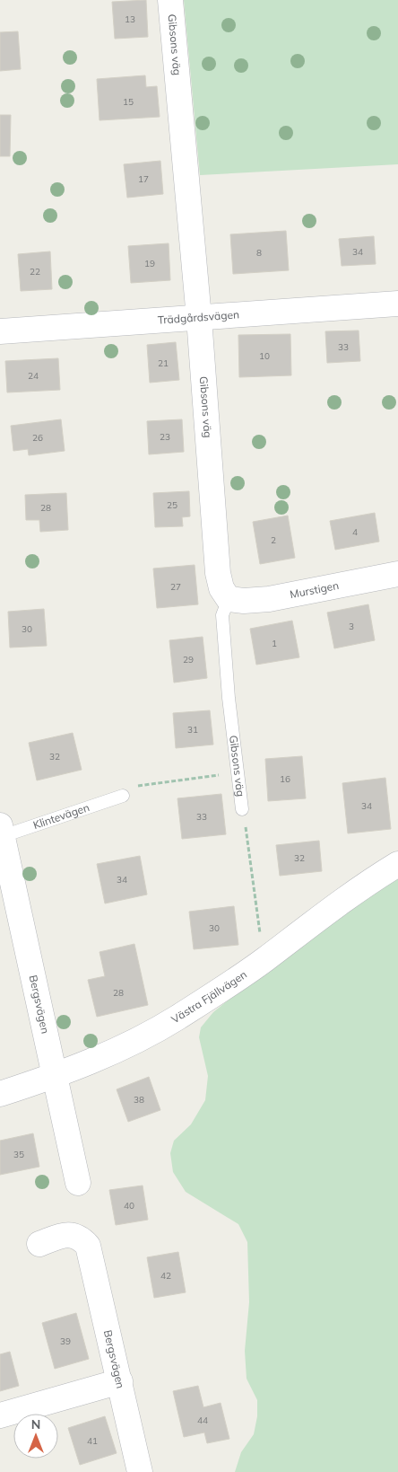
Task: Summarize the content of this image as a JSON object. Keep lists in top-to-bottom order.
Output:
{
  "streets": {
    "street": [
      "Gibsons väg",
      "Trädgårdsvägen",
      "Murstigen",
      "Västra Fjällvägen",
      "Bergsvägen"
    ],
    "lane": ["Klintevägen"]
  },
  "crossings": [
    ["Gibsons väg", "Trädgårdsvägen"],
    ["Gibsons väg", "Murstigen"],
    ["Klintevägen", "Bergsvägen"],
    ["Västra Fjällvägen", "Bergsvägen"]
  ],
  "house_numbers": [
    "13",
    "15",
    "17",
    "34",
    "8",
    "19",
    "22",
    "33",
    "10",
    "21",
    "24",
    "23",
    "26",
    "25",
    "28",
    "4",
    "2",
    "27",
    "3",
    "30",
    "1",
    "29",
    "31",
    "32",
    "16",
    "34",
    "33",
    "32",
    "34",
    "30",
    "28",
    "38",
    "35",
    "40",
    "42",
    "39",
    "44",
    "41"
  ],
  "north": "top"
}
